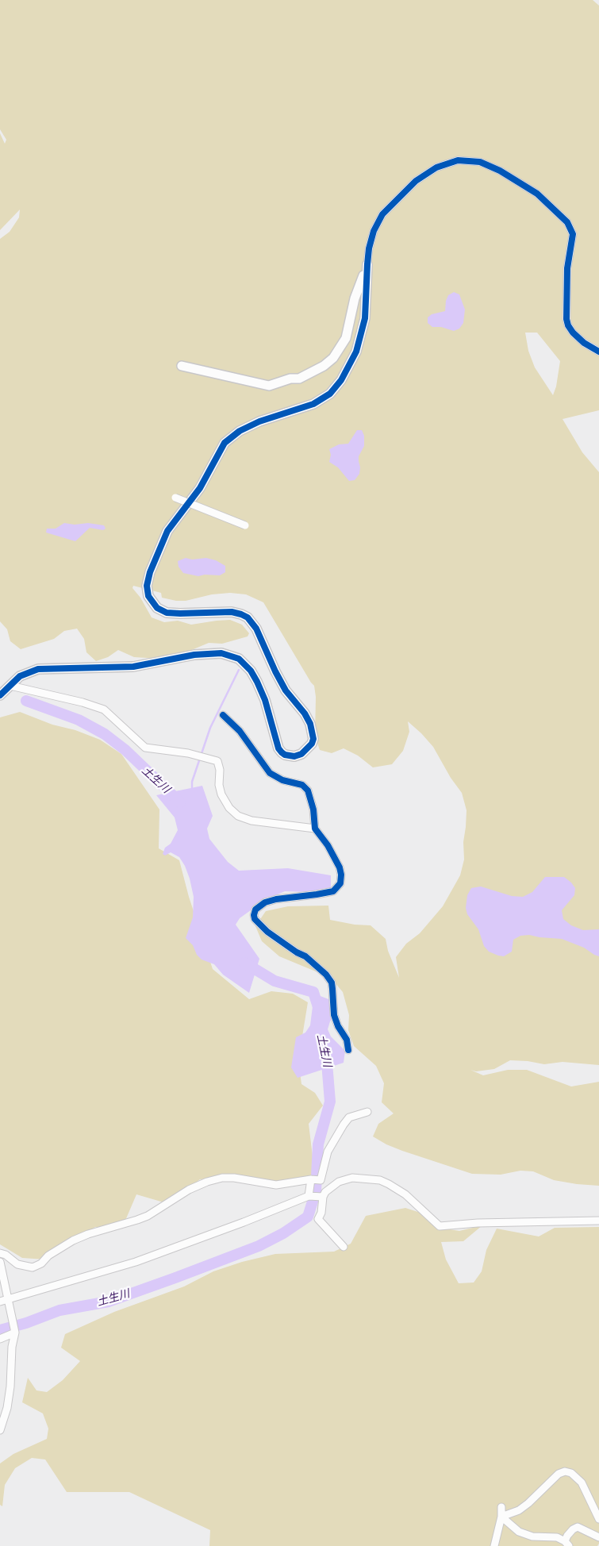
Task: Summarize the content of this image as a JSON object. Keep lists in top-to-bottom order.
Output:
{
  "water": ["土生川"]
}
